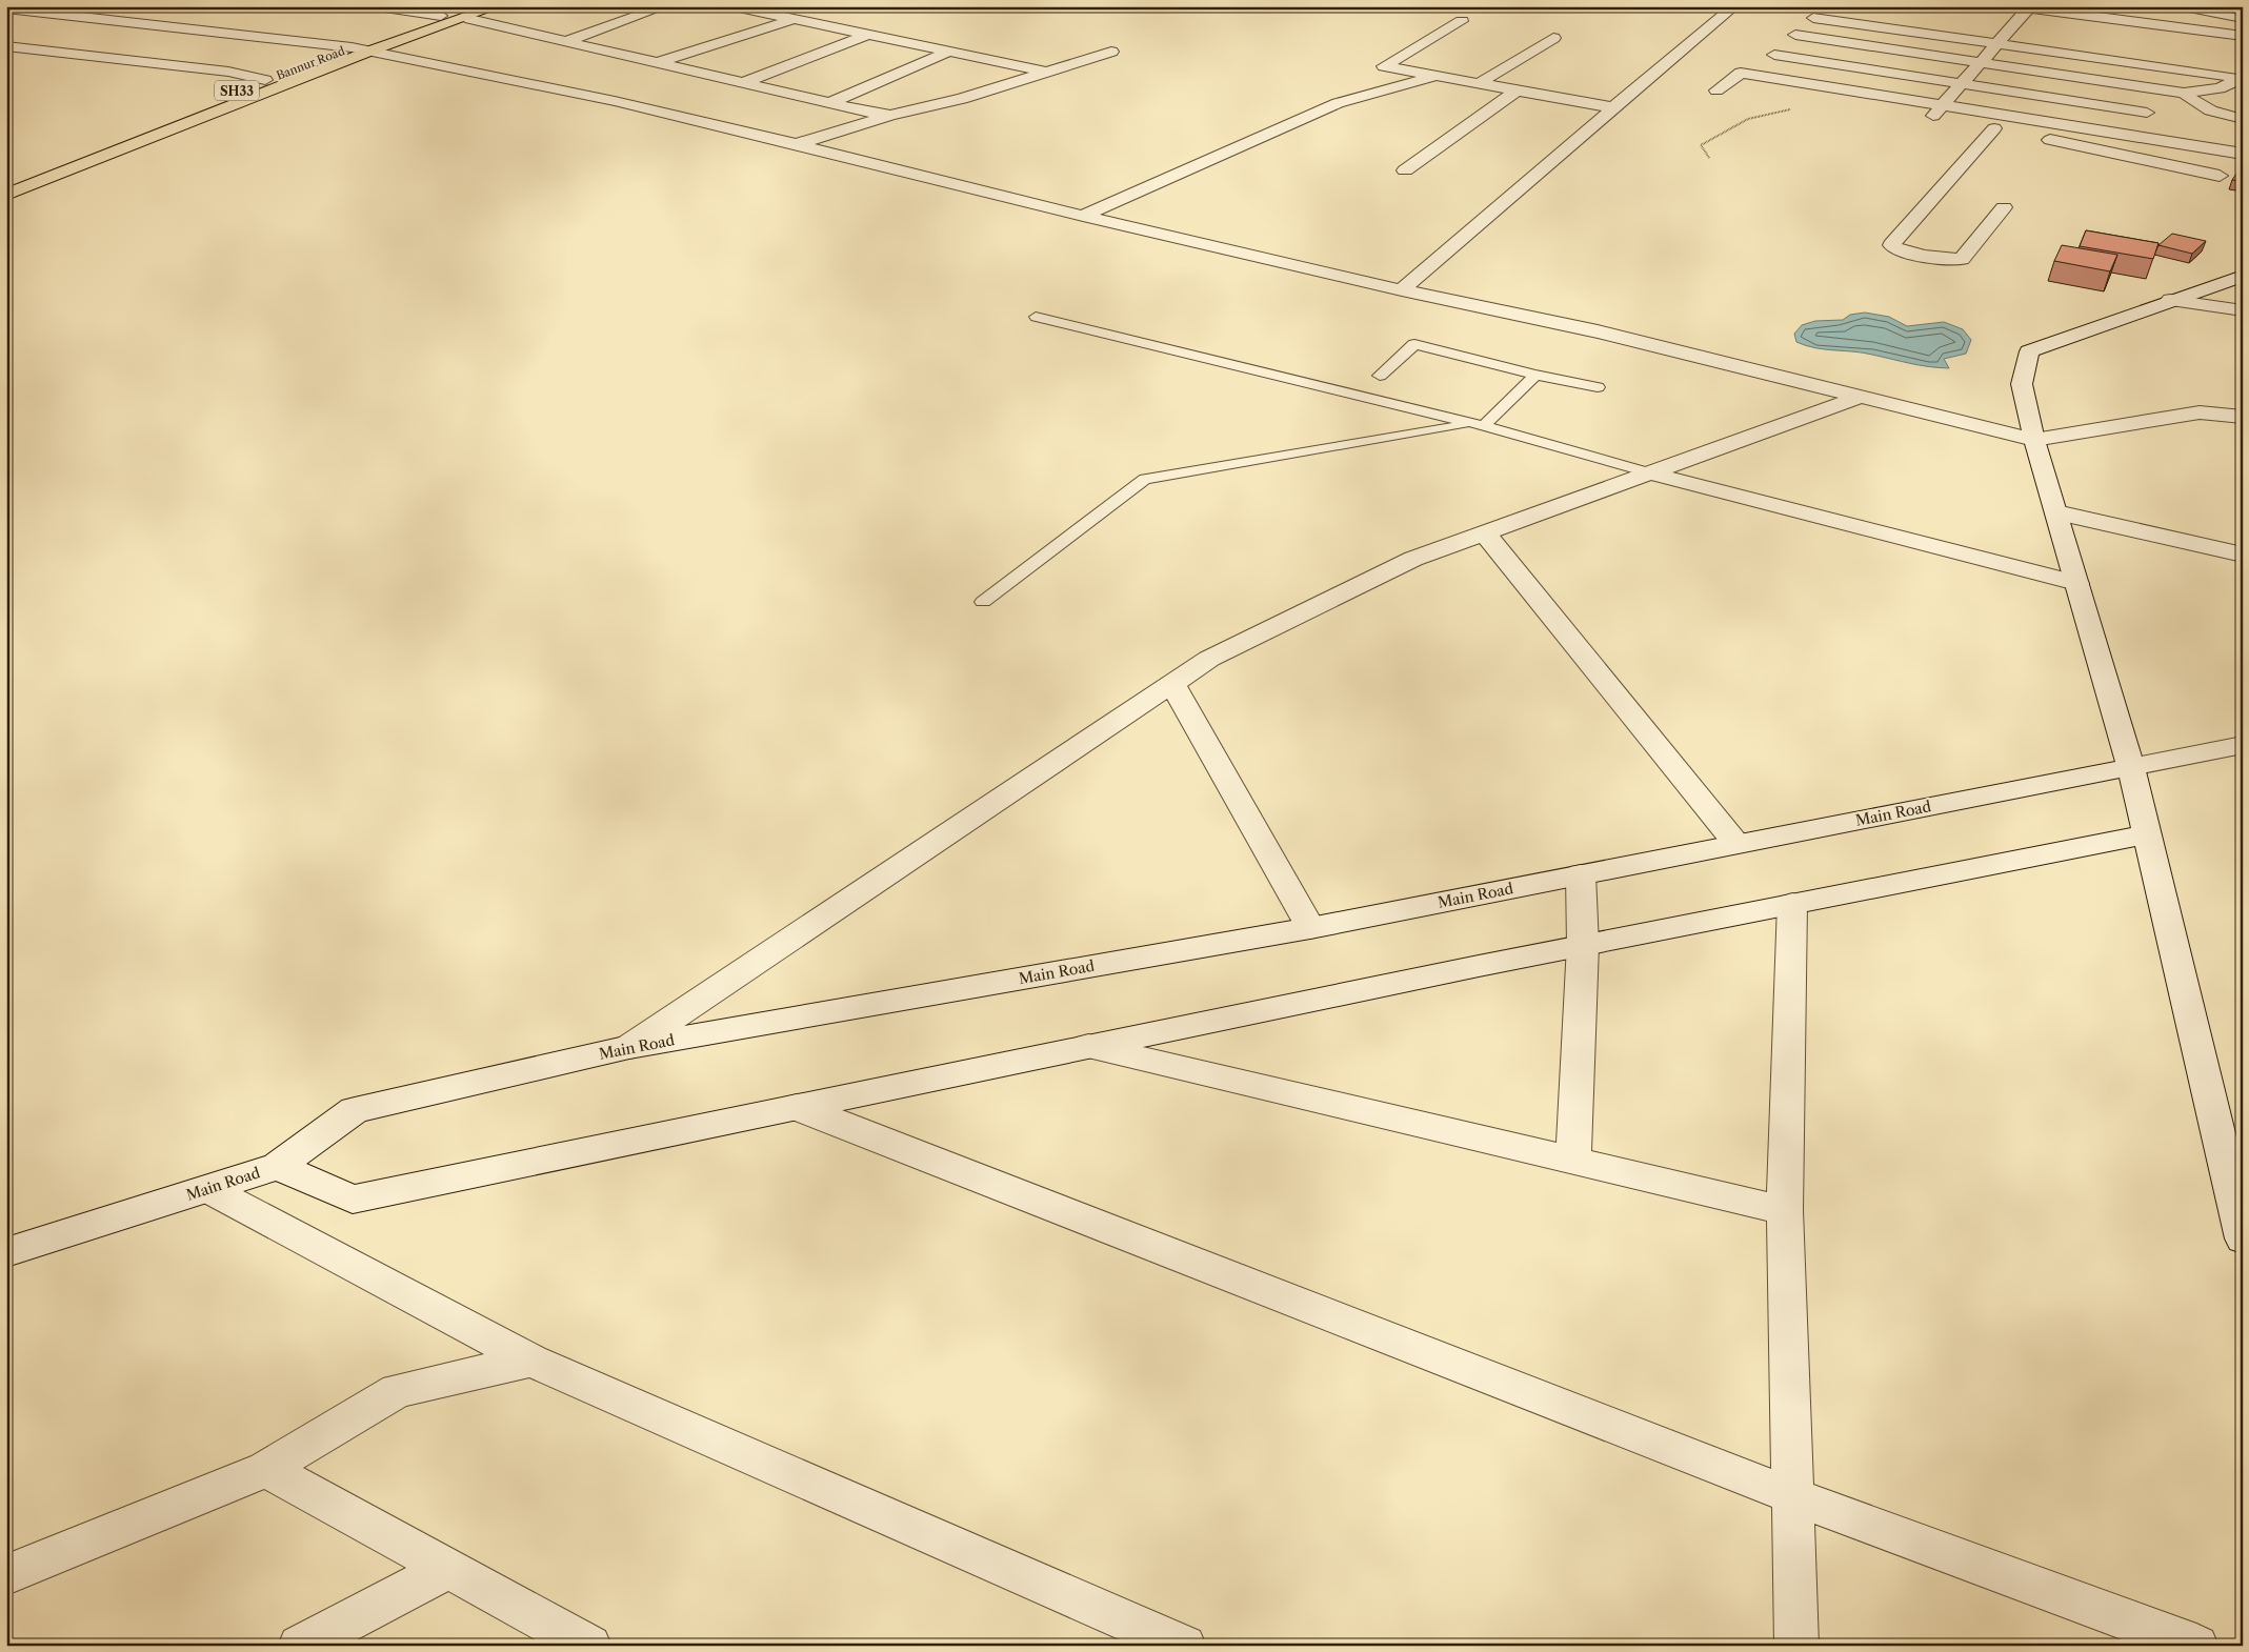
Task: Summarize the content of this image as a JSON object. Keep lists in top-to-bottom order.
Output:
{
  "streets": {
    "main road": ["Bannur Road", "SH33"],
    "street": ["Main Road"]
  }
}
